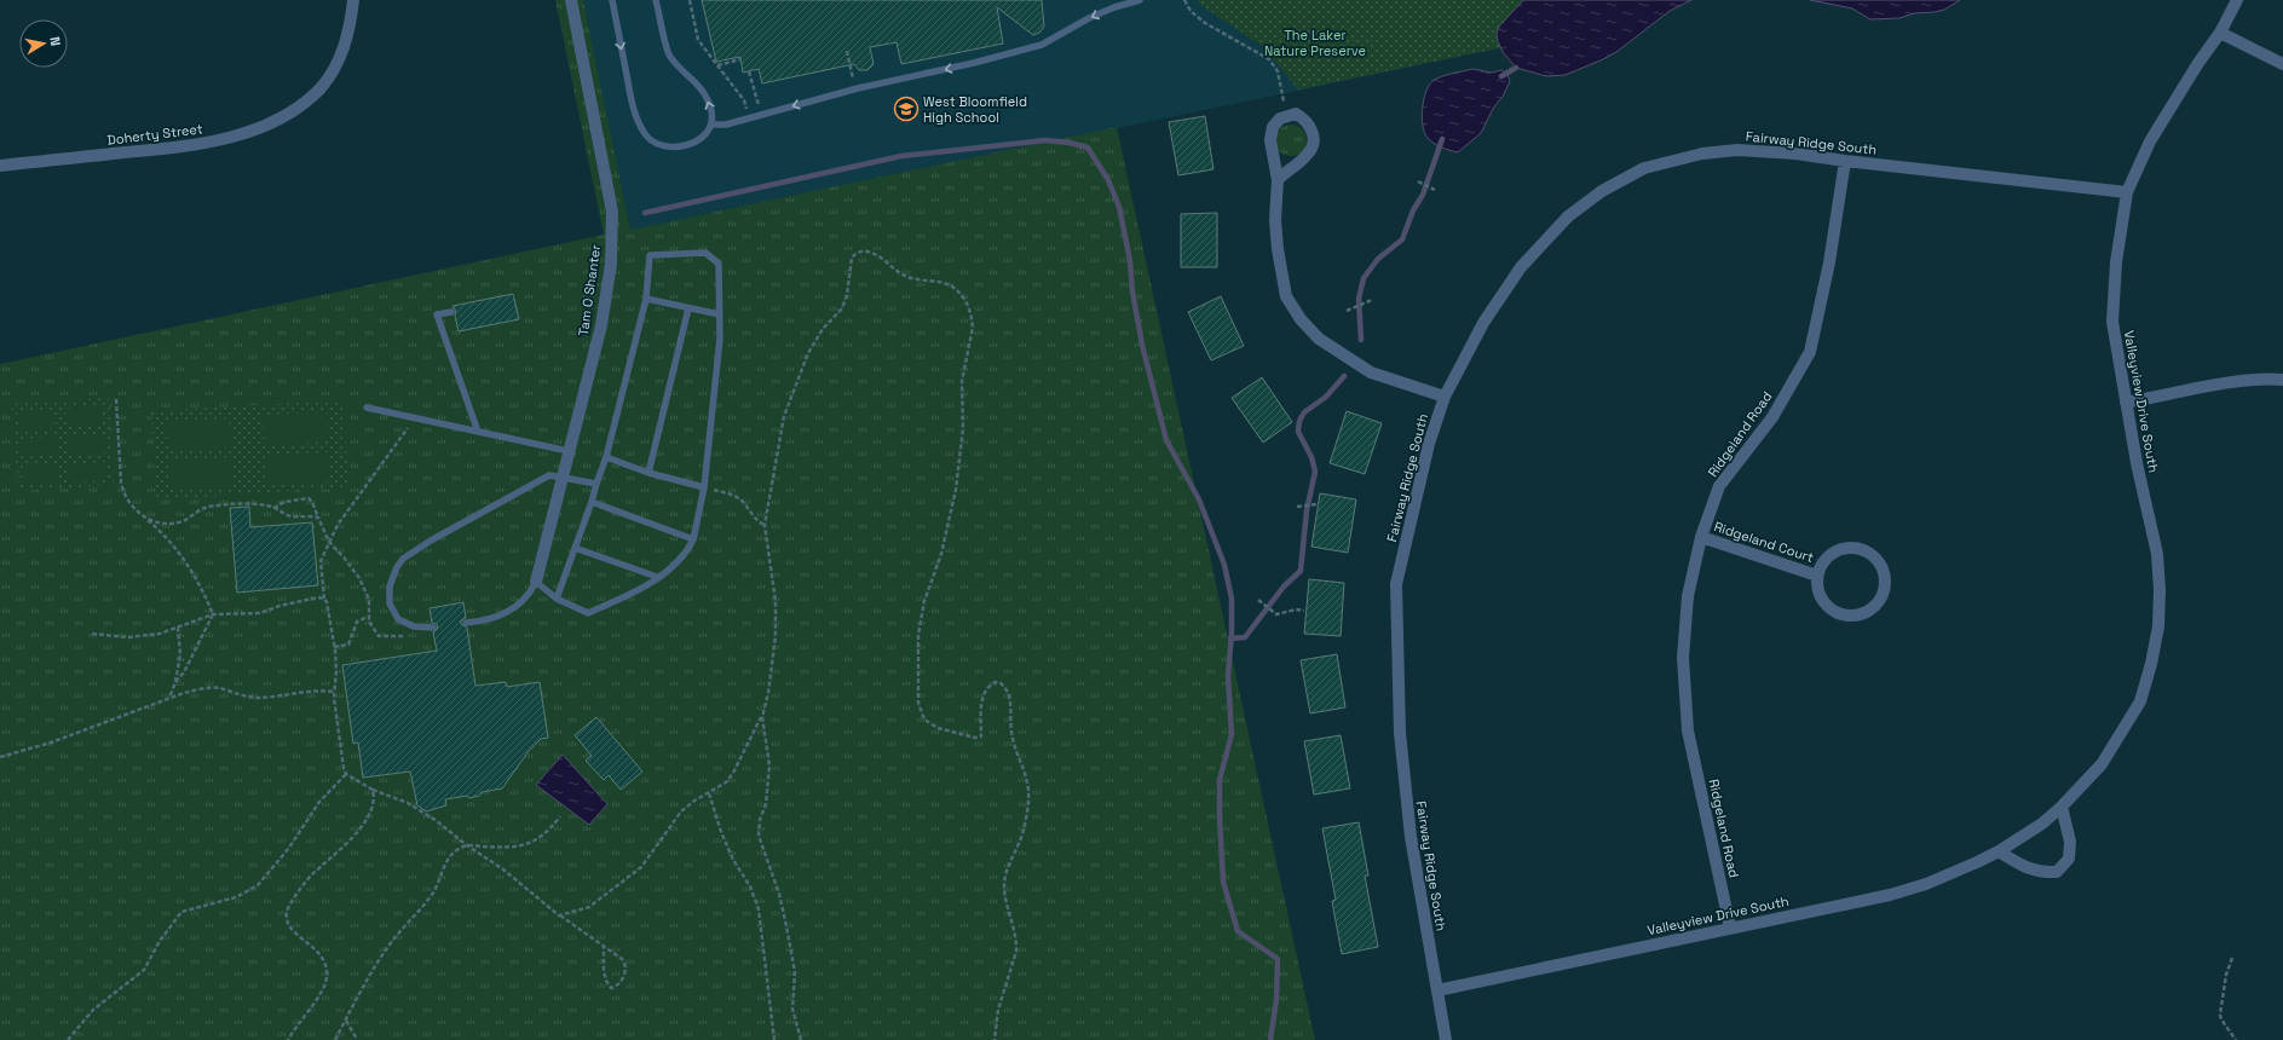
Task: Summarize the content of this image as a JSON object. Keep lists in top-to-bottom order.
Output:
{
  "streets": {
    "street": [
      "Doherty Street",
      "Fairway Ridge South",
      "Tam O Shanter",
      "Valleyview Drive South",
      "Ridgeland Road",
      "Ridgeland Court"
    ]
  },
  "crossings": [
    ["Fairway Ridge South", "Valleyview Drive South"],
    ["Fairway Ridge South", "Ridgeland Road"],
    ["Valleyview Drive South", "Ridgeland Road"],
    ["Ridgeland Road", "Ridgeland Court"]
  ],
  "parks": ["The Laker Nature Preserve"],
  "places": {
    "school or university": ["West Bloomfield High School"]
  },
  "north": "right"
}
